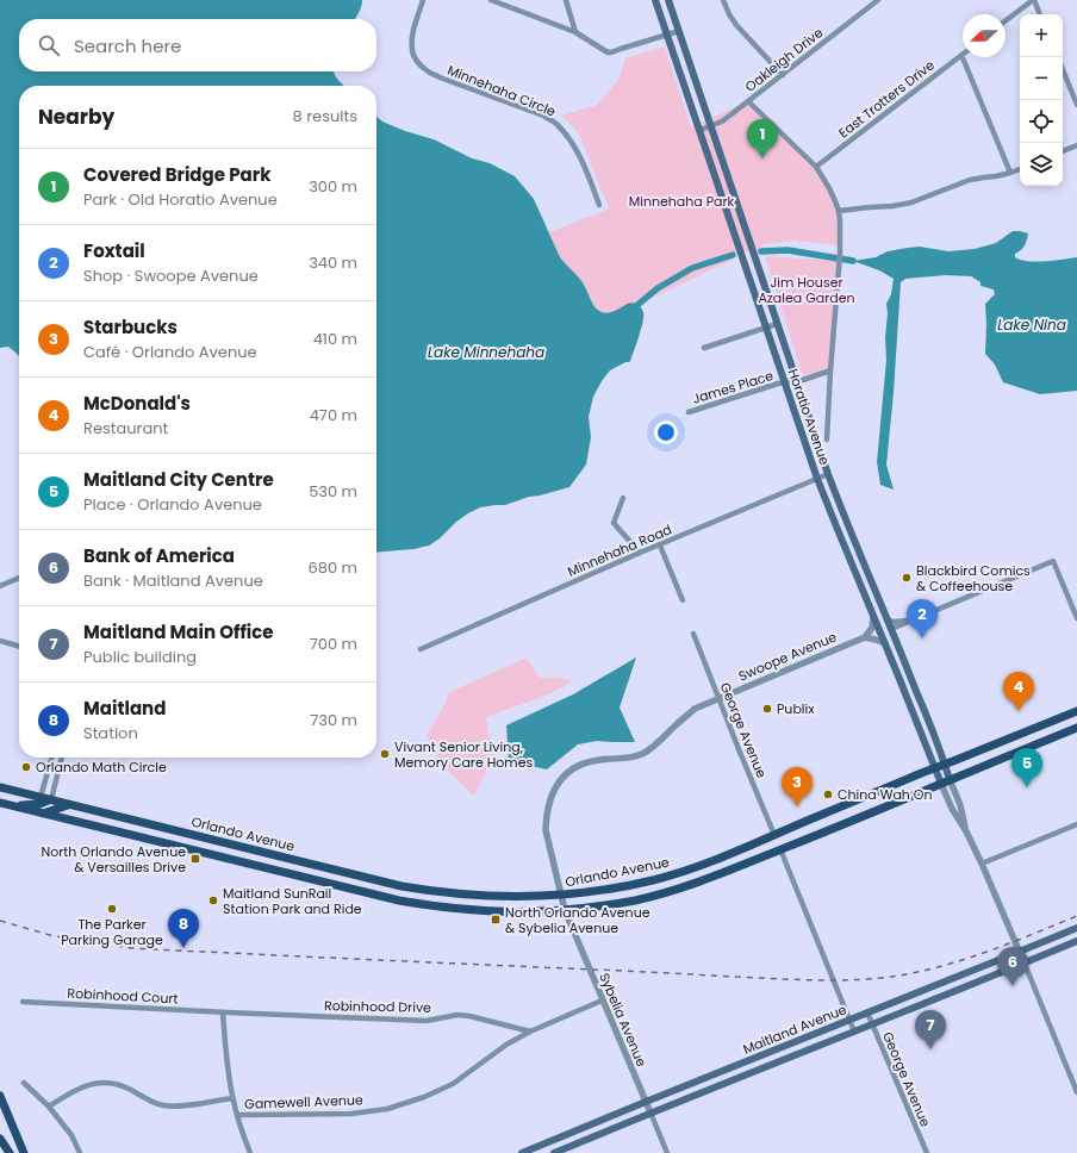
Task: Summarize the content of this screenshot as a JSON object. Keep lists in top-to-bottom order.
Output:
{
  "streets": {
    "main road": ["Horatio Avenue", "Orlando Avenue", "Maitland Avenue"],
    "street": [
      "Oakleigh Drive",
      "Minnehaha Circle",
      "East Trotters Drive",
      "James Place",
      "Minnehaha Road",
      "Swoope Avenue",
      "George Avenue",
      "Robinhood Court",
      "Robinhood Drive",
      "Sybelia Avenue",
      "Gamewell Avenue"
    ]
  },
  "crossings": [
    ["Oakleigh Drive", "Horatio Avenue"],
    ["James Place", "Horatio Avenue"],
    ["Horatio Avenue", "Minnehaha Road"],
    ["Horatio Avenue", "Orlando Avenue"],
    ["Horatio Avenue", "Maitland Avenue"],
    ["Swoope Avenue", "George Avenue"],
    ["Swoope Avenue", "Orlando Avenue"],
    ["Swoope Avenue", "Sybelia Avenue"],
    ["George Avenue", "Orlando Avenue"],
    ["George Avenue", "Maitland Avenue"],
    ["Orlando Avenue", "Sybelia Avenue"],
    ["Robinhood Court", "Robinhood Drive"],
    ["Robinhood Drive", "Gamewell Avenue"],
    ["Sybelia Avenue", "Maitland Avenue"],
    ["Sybelia Avenue", "Gamewell Avenue"]
  ],
  "water": ["Lake Nina", "Lake Minnehaha"],
  "parks": ["Minnehaha Park", "Jim Houser Azalea Garden"],
  "places": {
    "other": [
      "Blackbird Comics & Coffeehouse",
      "Publix",
      "Vivant Senior Living, Memory Care Homes",
      "Orlando Math Circle",
      "China Wah On",
      "Maitland SunRail Station Park and Ride",
      "The Parker Parking Garage"
    ],
    "transit": ["North Orlando Avenue & Versailles Drive", "North Orlando Avenue & Sybelia Avenue"]
  },
  "north": "left",
  "page": {
    "map_buttons": ["+", "−"],
    "search": "Search here",
    "heading": ["Nearby", "8 results"],
    "pins": [
      "1",
      "2",
      "4",
      "5",
      "3",
      "8",
      "6",
      "7"
    ],
    "list": [
      {
        "mark": "1",
        "name": "Covered Bridge Park",
        "note": "Park · Old Horatio Avenue",
        "value": "300 m"
      },
      {
        "mark": "2",
        "name": "Foxtail",
        "note": "Shop · Swoope Avenue",
        "value": "340 m"
      },
      {
        "mark": "3",
        "name": "Starbucks",
        "note": "Café · Orlando Avenue",
        "value": "410 m"
      },
      {
        "mark": "4",
        "name": "McDonald's",
        "note": "Restaurant",
        "value": "470 m"
      },
      {
        "mark": "5",
        "name": "Maitland City Centre",
        "note": "Place · Orlando Avenue",
        "value": "530 m"
      },
      {
        "mark": "6",
        "name": "Bank of America",
        "note": "Bank · Maitland Avenue",
        "value": "680 m"
      },
      {
        "mark": "7",
        "name": "Maitland Main Office",
        "note": "Public building",
        "value": "700 m"
      },
      {
        "mark": "8",
        "name": "Maitland",
        "note": "Station",
        "value": "730 m"
      }
    ]
  }
}
